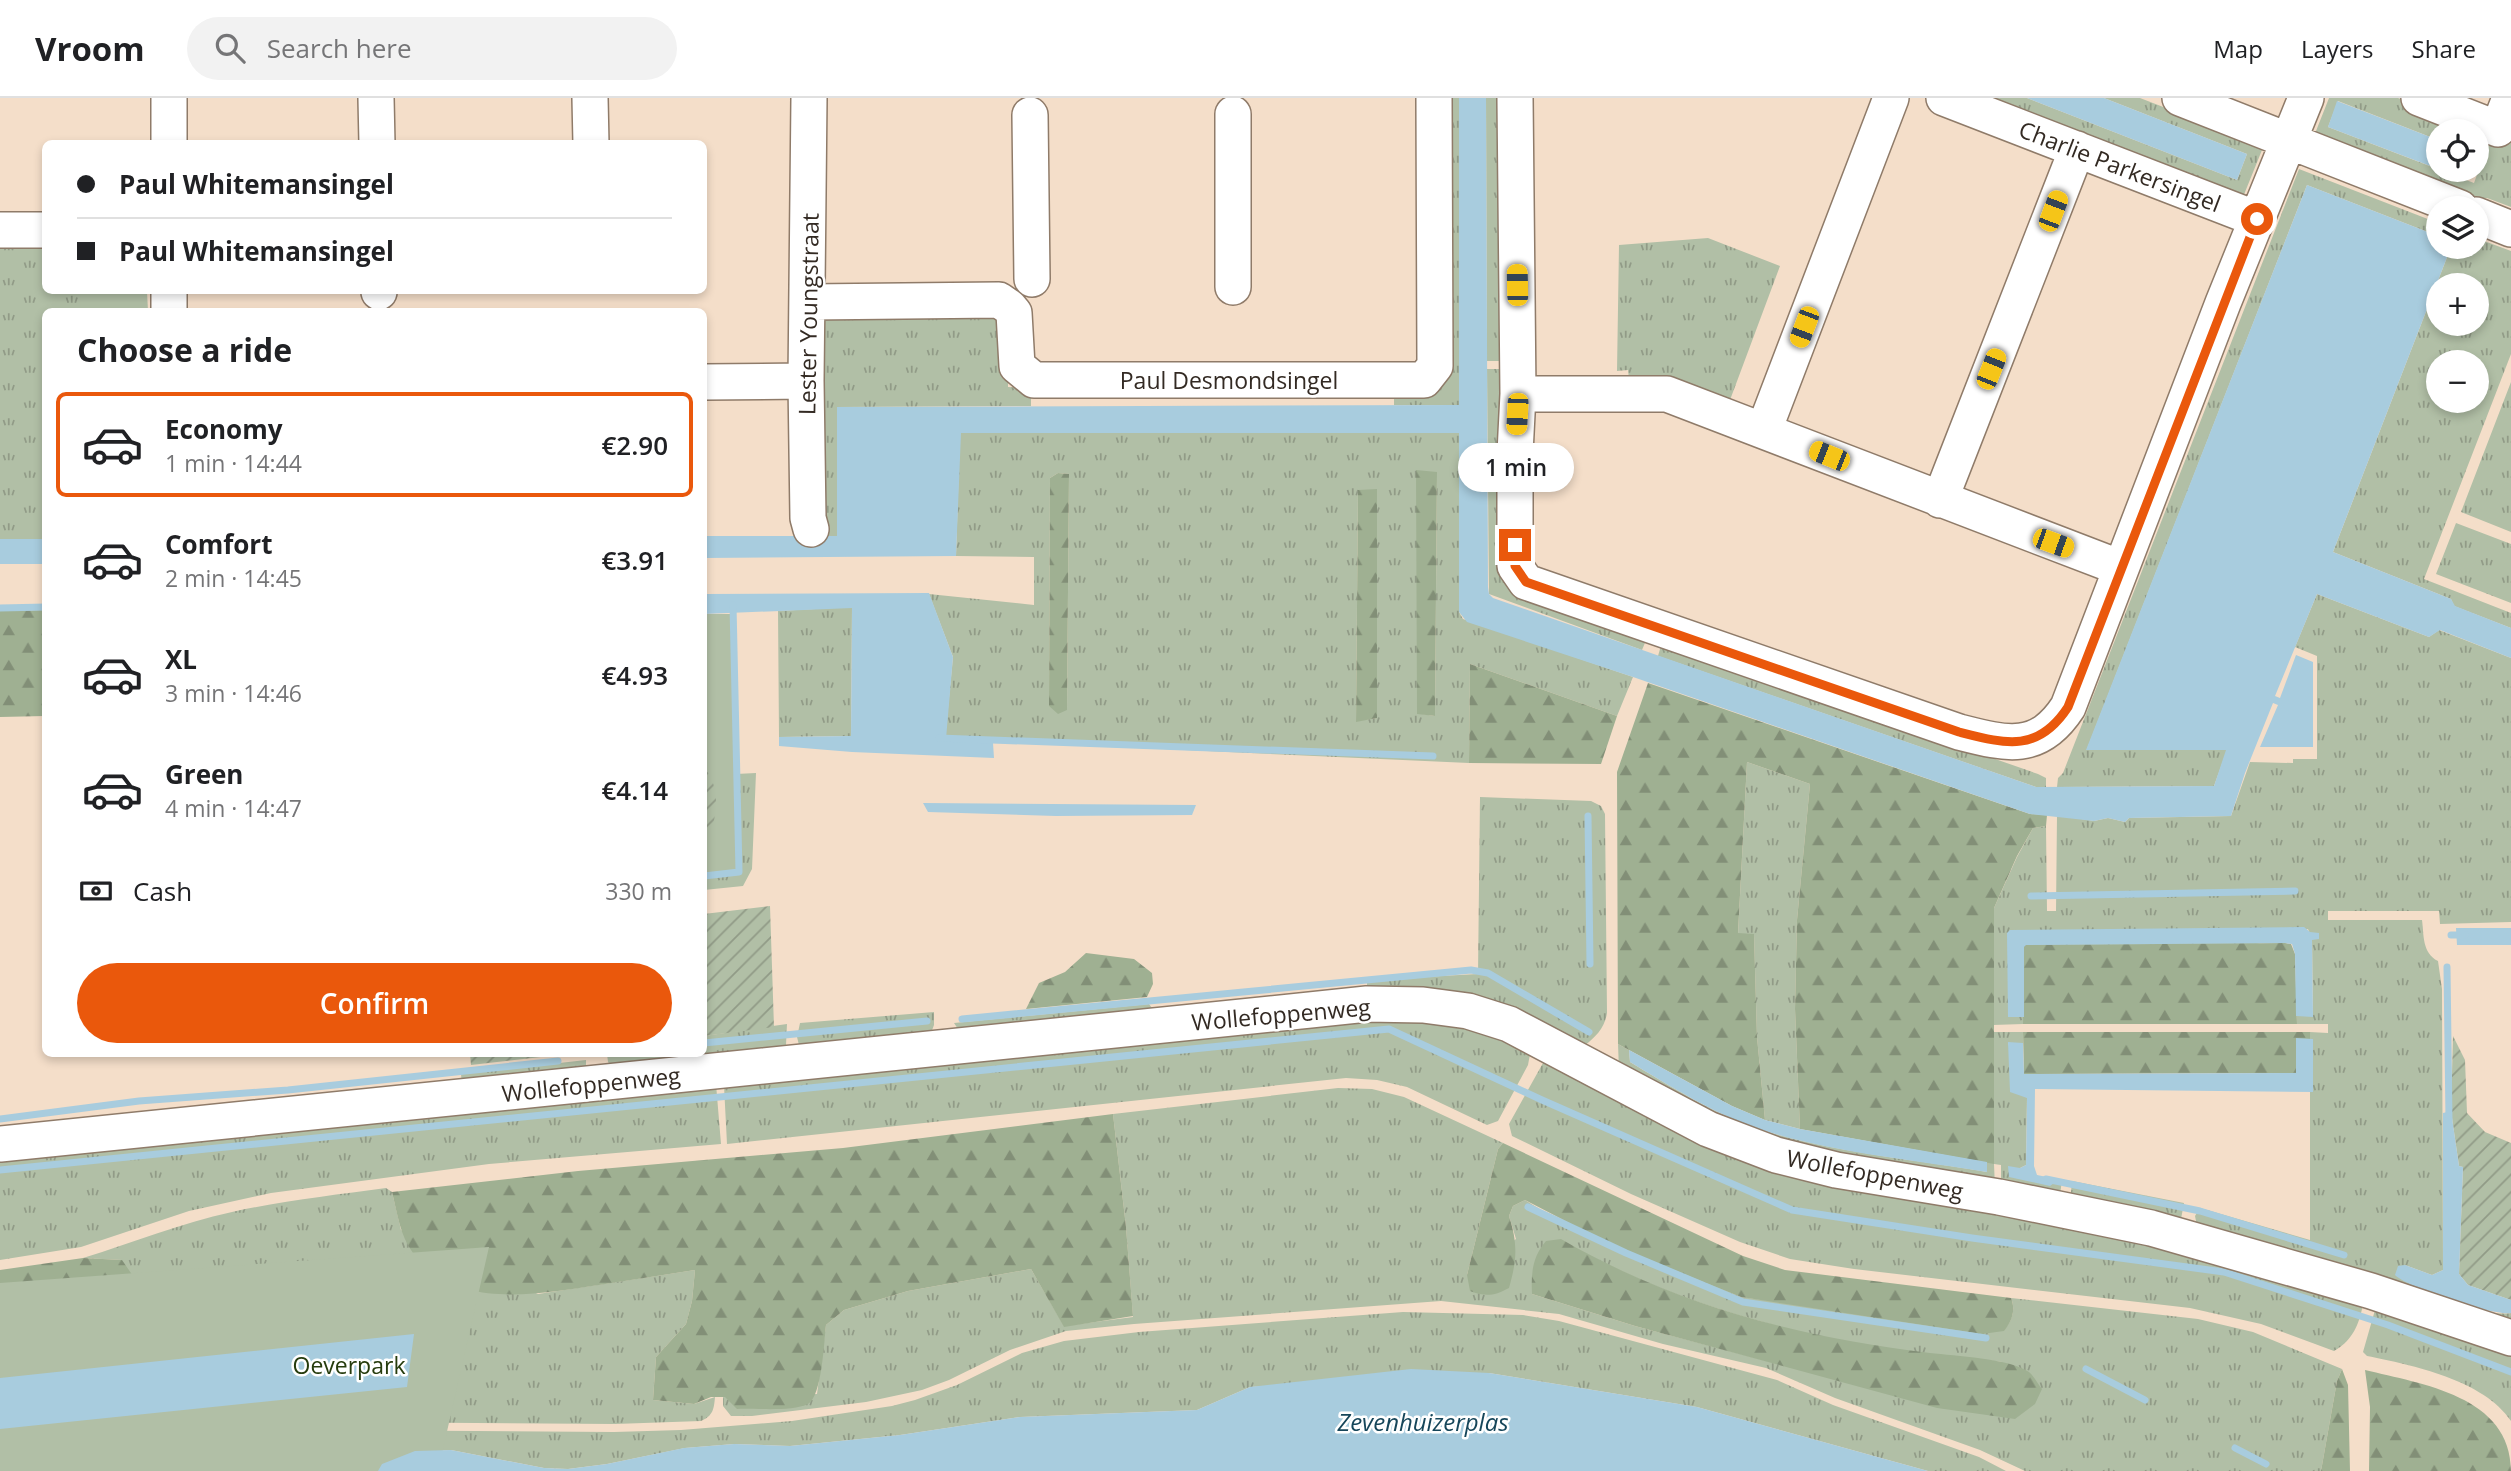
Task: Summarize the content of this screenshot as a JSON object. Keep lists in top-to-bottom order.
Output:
{
  "streets": {
    "street": [
      "Charlie Parkersingel",
      "Lester Youngstraat",
      "Paul Desmondsingel",
      "Wollefoppenweg"
    ]
  },
  "crossings": [
    ["Lester Youngstraat", "Paul Desmondsingel"]
  ],
  "water": ["Zevenhuizerplas"],
  "parks": ["Oeverpark"],
  "page": {
    "header": "Vroom",
    "search": "Search here",
    "nav": ["Map", "Layers", "Share"],
    "map_buttons": ["+", "−"],
    "banner": ["Paul Whitemansingel", "Paul Whitemansingel"],
    "heading": "Choose a ride",
    "list": [
      {
        "name": "Economy",
        "note": "1 min · 14:44",
        "value": "€2.90"
      },
      {
        "name": "Comfort",
        "note": "2 min · 14:45",
        "value": "€3.91"
      },
      {
        "name": "XL",
        "note": "3 min · 14:46",
        "value": "€4.93"
      },
      {
        "name": "Green",
        "note": "4 min · 14:47",
        "value": "€4.14"
      }
    ],
    "bubble": "1 min",
    "pay": ["Cash", "330 m"],
    "buttons": "Confirm"
  }
}
